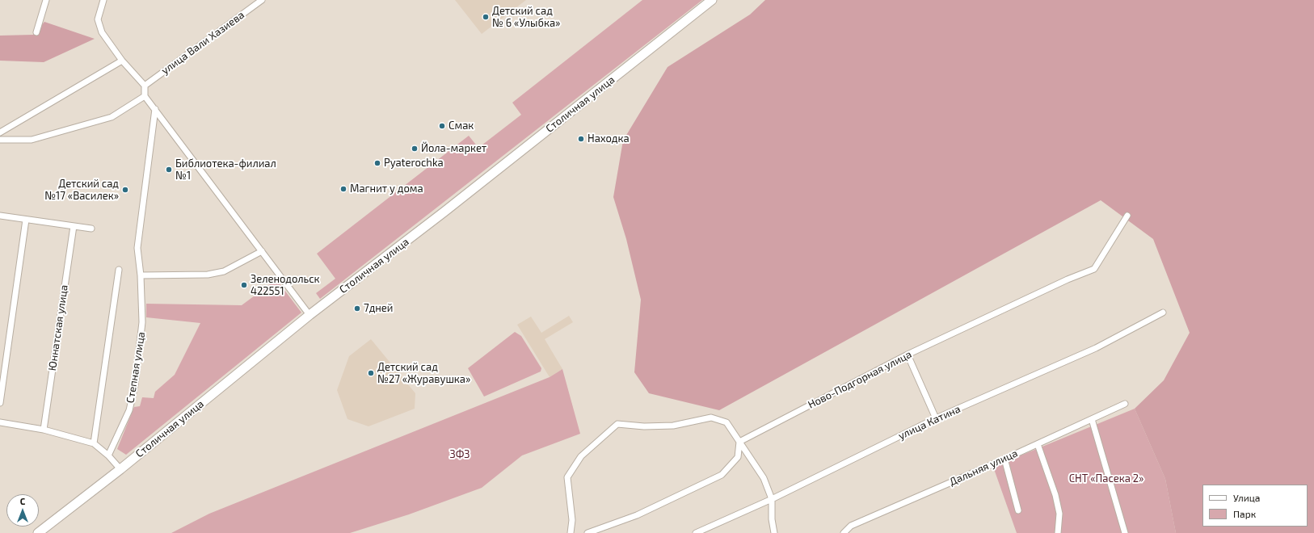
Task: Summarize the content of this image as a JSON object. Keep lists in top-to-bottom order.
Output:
{
  "streets": {
    "main road": ["Столичная улица"],
    "street": [
      "улица Вали Хазиева",
      "Юннатская улица",
      "Степная улица",
      "Ново-Подгорная улица",
      "улица Катина",
      "Дальняя улица"
    ]
  },
  "parks": ["ЗФЗ", "СНТ «Пасека 2»"],
  "places": [
    "Детский сад № 6 «Улыбка»",
    "Смак",
    "Находка",
    "Йола-маркет",
    "Pyaterochka",
    "Библиотека-филиал №1",
    "Магнит у дома",
    "Детский сад №17 «Василек»",
    "Зеленодольск 422551",
    "7дней",
    "Детский сад №27 «Журавушка»"
  ],
  "legend": ["Улица", "Парк"],
  "north": "top"
}
